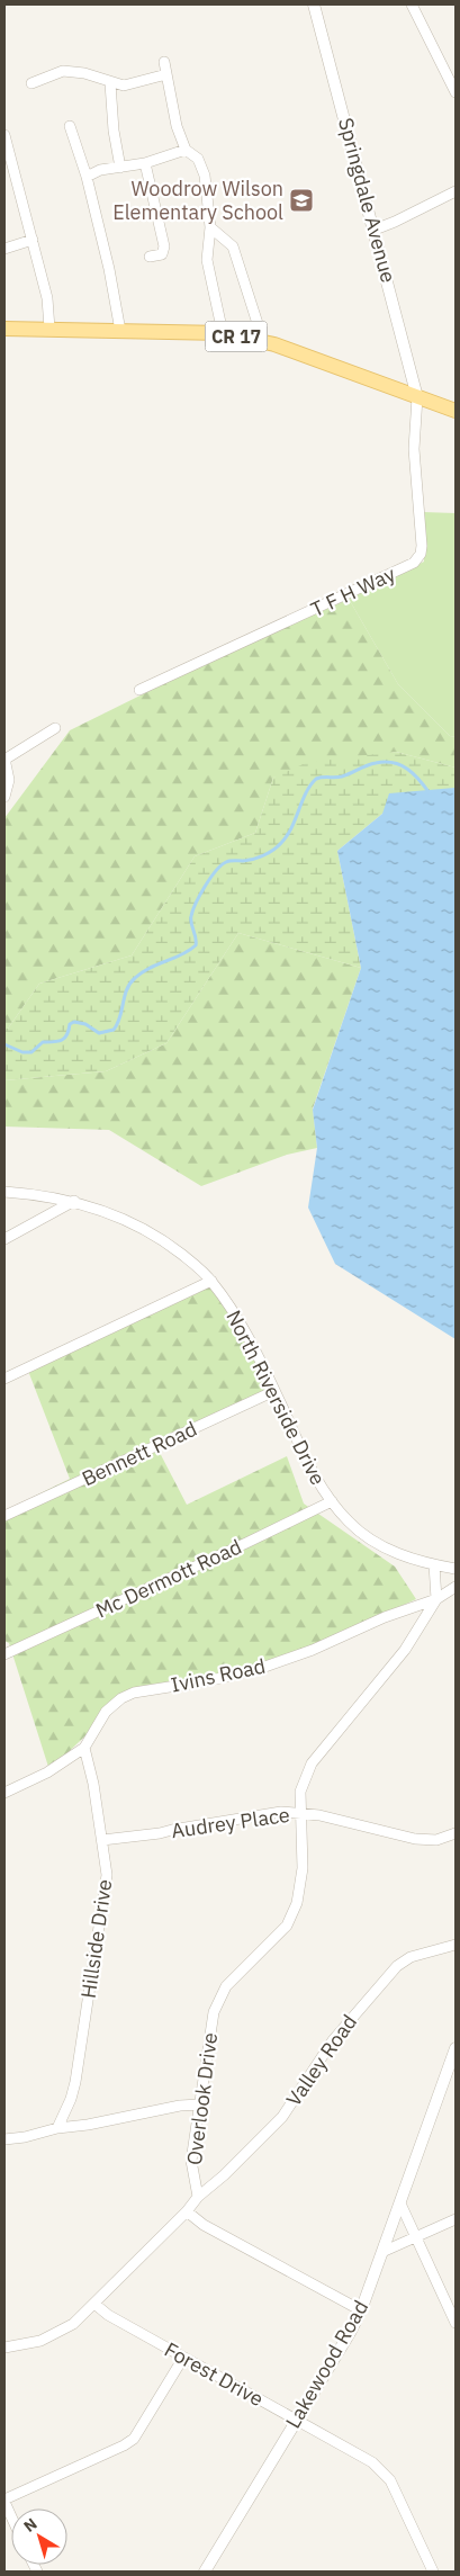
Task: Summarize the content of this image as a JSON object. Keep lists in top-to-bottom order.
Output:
{
  "streets": {
    "main road": ["CR 17"],
    "street": [
      "Springdale Avenue",
      "T F H Way",
      "North Riverside Drive",
      "Bennett Road",
      "Mc Dermott Road",
      "Ivins Road",
      "Audrey Place",
      "Hillside Drive",
      "Valley Road",
      "Overlook Drive",
      "Lakewood Road",
      "Forest Drive"
    ]
  },
  "crossings": [
    ["Springdale Avenue", "CR 17"],
    ["Springdale Avenue", "T F H Way"],
    ["CR 17", "T F H Way"],
    ["North Riverside Drive", "Bennett Road"],
    ["North Riverside Drive", "Mc Dermott Road"],
    ["Ivins Road", "Hillside Drive"],
    ["Ivins Road", "Overlook Drive"],
    ["Audrey Place", "Hillside Drive"],
    ["Audrey Place", "Overlook Drive"],
    ["Valley Road", "Overlook Drive"],
    ["Lakewood Road", "Forest Drive"]
  ],
  "places": {
    "school or university": ["Woodrow Wilson Elementary School"]
  },
  "north": "top left"
}
